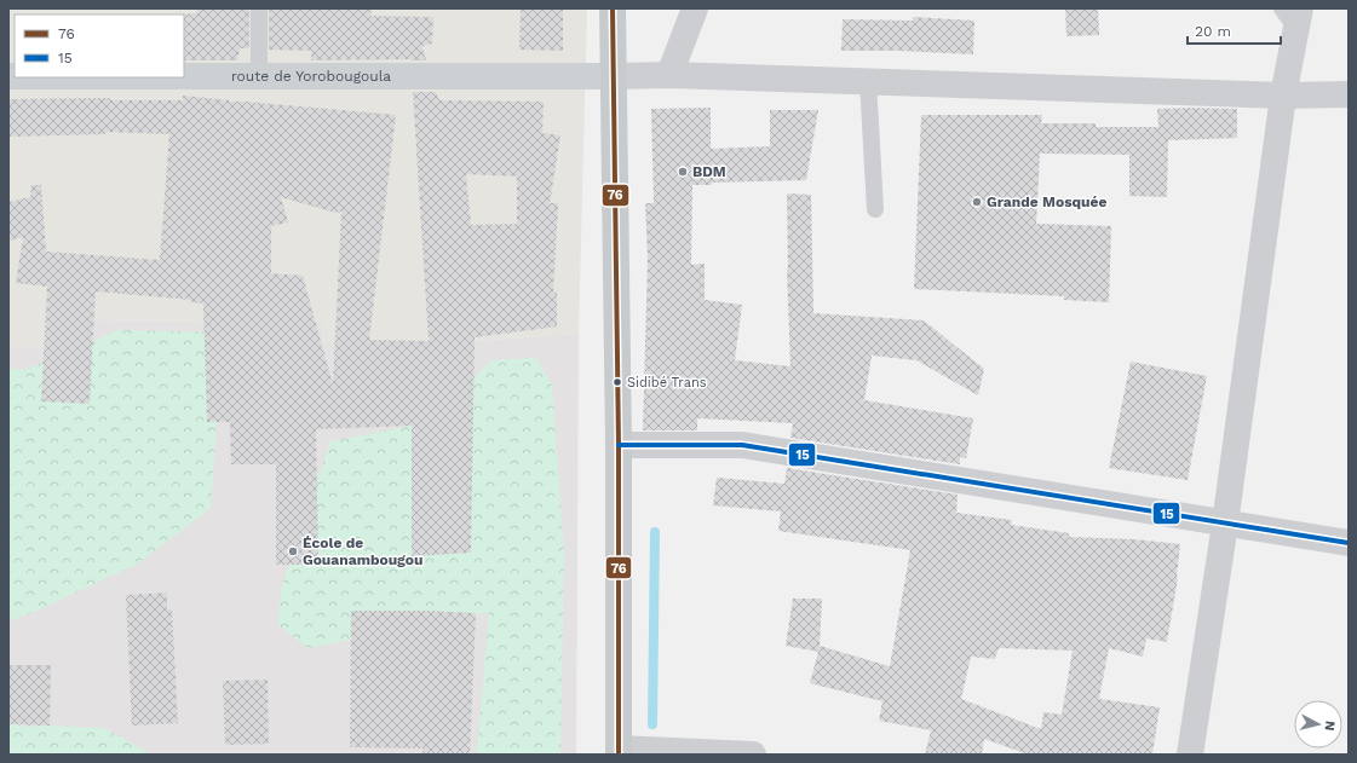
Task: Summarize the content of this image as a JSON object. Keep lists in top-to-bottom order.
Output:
{
  "streets": {
    "main road": ["route de Yorobougoula"]
  },
  "places": [
    "BDM",
    "Grande Mosquée",
    "Sidibé Trans",
    "École de Gouanambougou"
  ],
  "lines": ["transit line 76", "transit line 15"],
  "legend": ["76", "15"],
  "scale_bar": "20 m",
  "north": "right"
}
